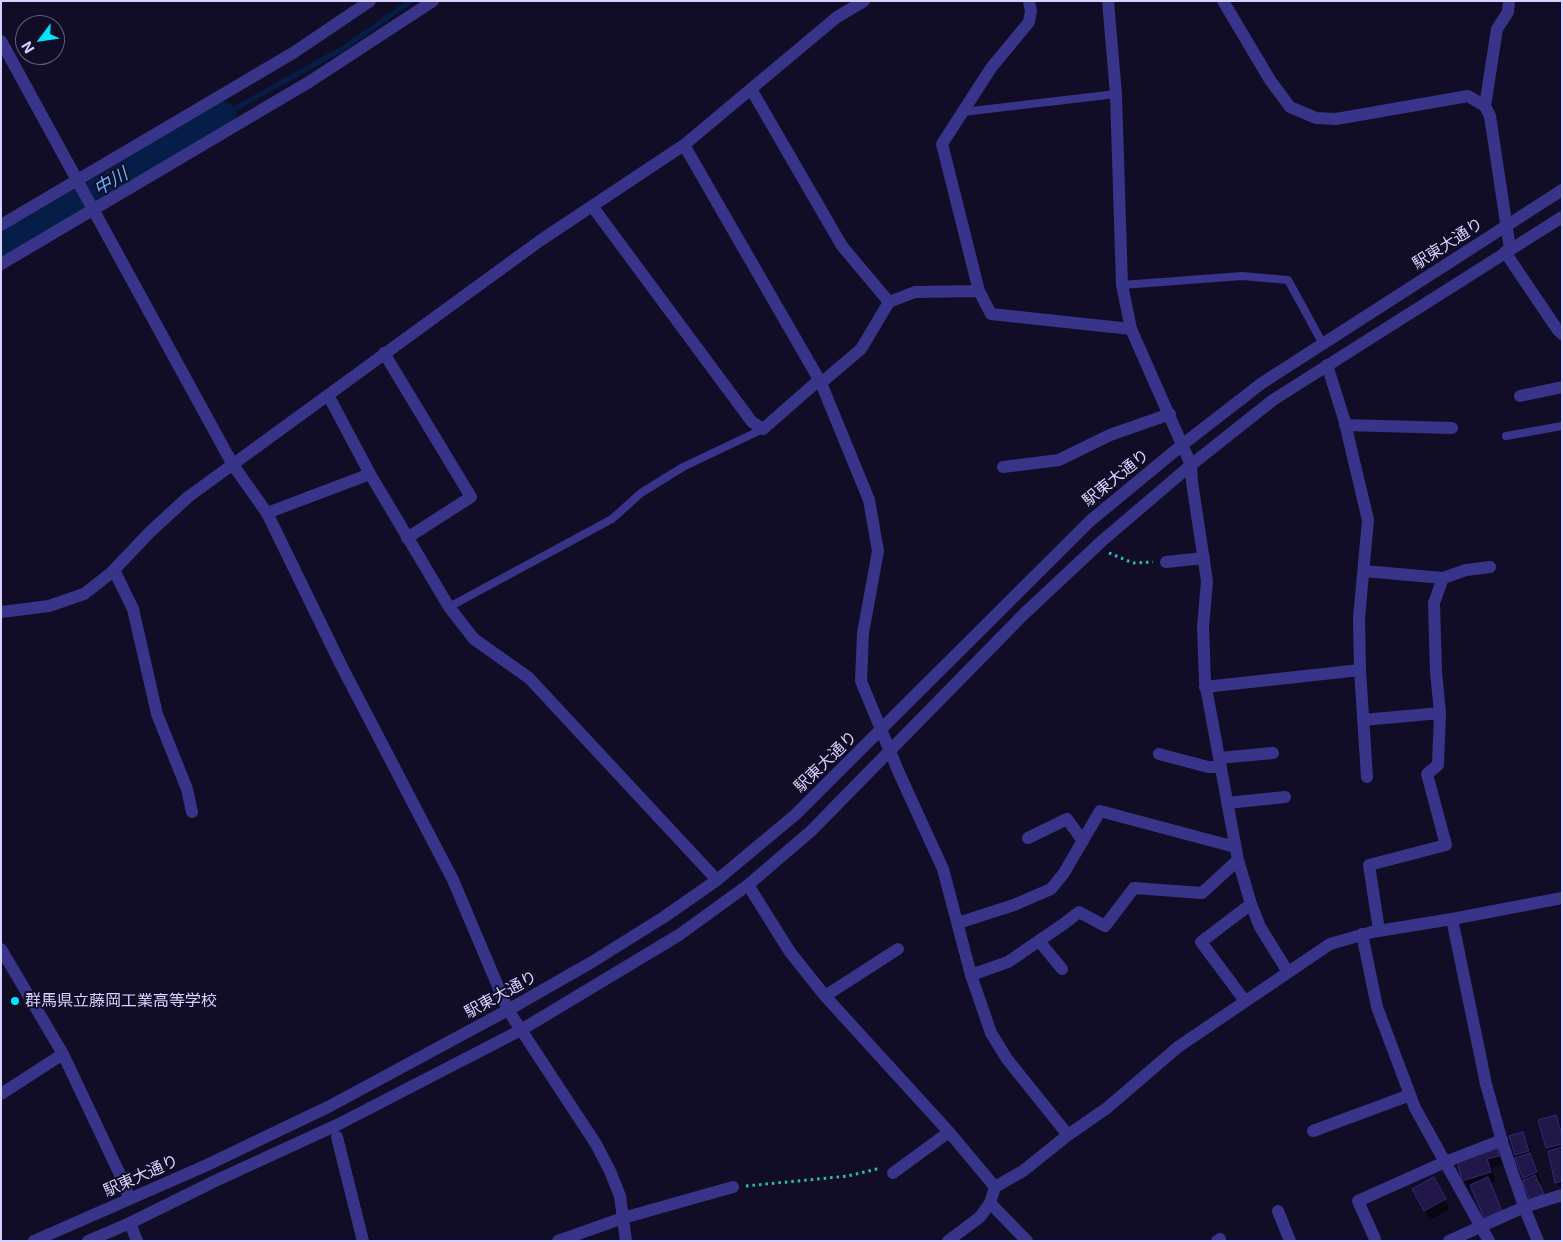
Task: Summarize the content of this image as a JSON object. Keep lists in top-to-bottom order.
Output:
{
  "streets": {
    "street": ["駅東大通り"]
  },
  "water": ["中川"],
  "places": ["群馬県立藤岡工業高等学校"],
  "north": "bottom left"
}
